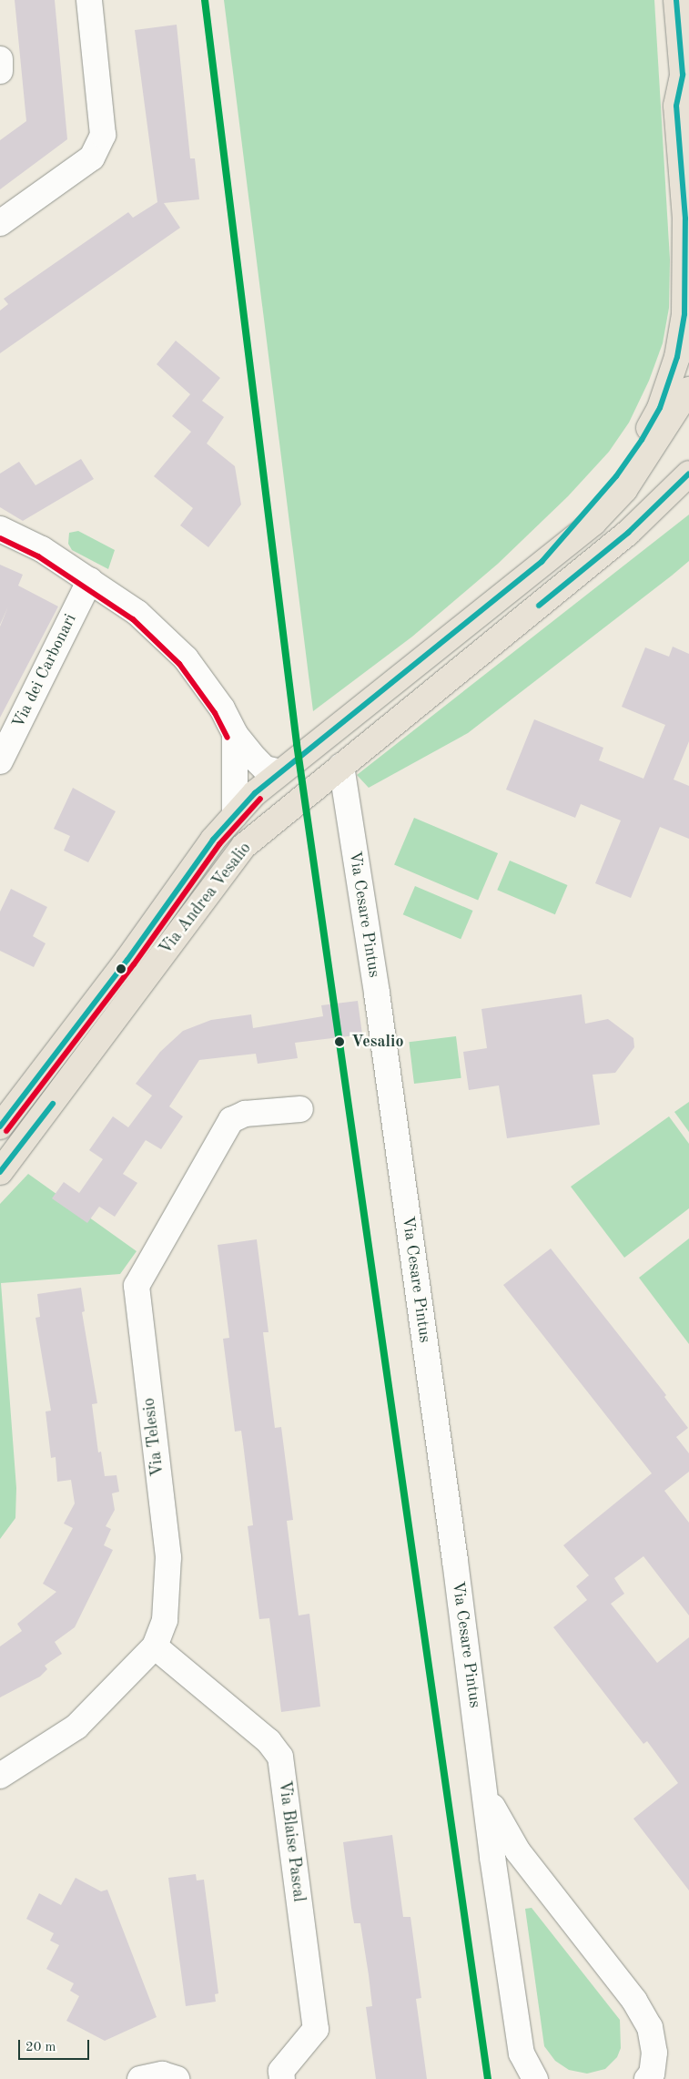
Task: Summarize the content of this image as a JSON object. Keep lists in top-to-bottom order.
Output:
{
  "streets": {
    "main road": ["Via Andrea Vesalio"],
    "street": [
      "Via dei Carbonari",
      "Via Cesare Pintus",
      "Via Telesio",
      "Via Blaise Pascal"
    ]
  },
  "crossings": [
    ["Via Andrea Vesalio", "Via Cesare Pintus"],
    ["Via Telesio", "Via Blaise Pascal"]
  ],
  "places": ["Vesalio"],
  "scale_bar": "20 m"
}
